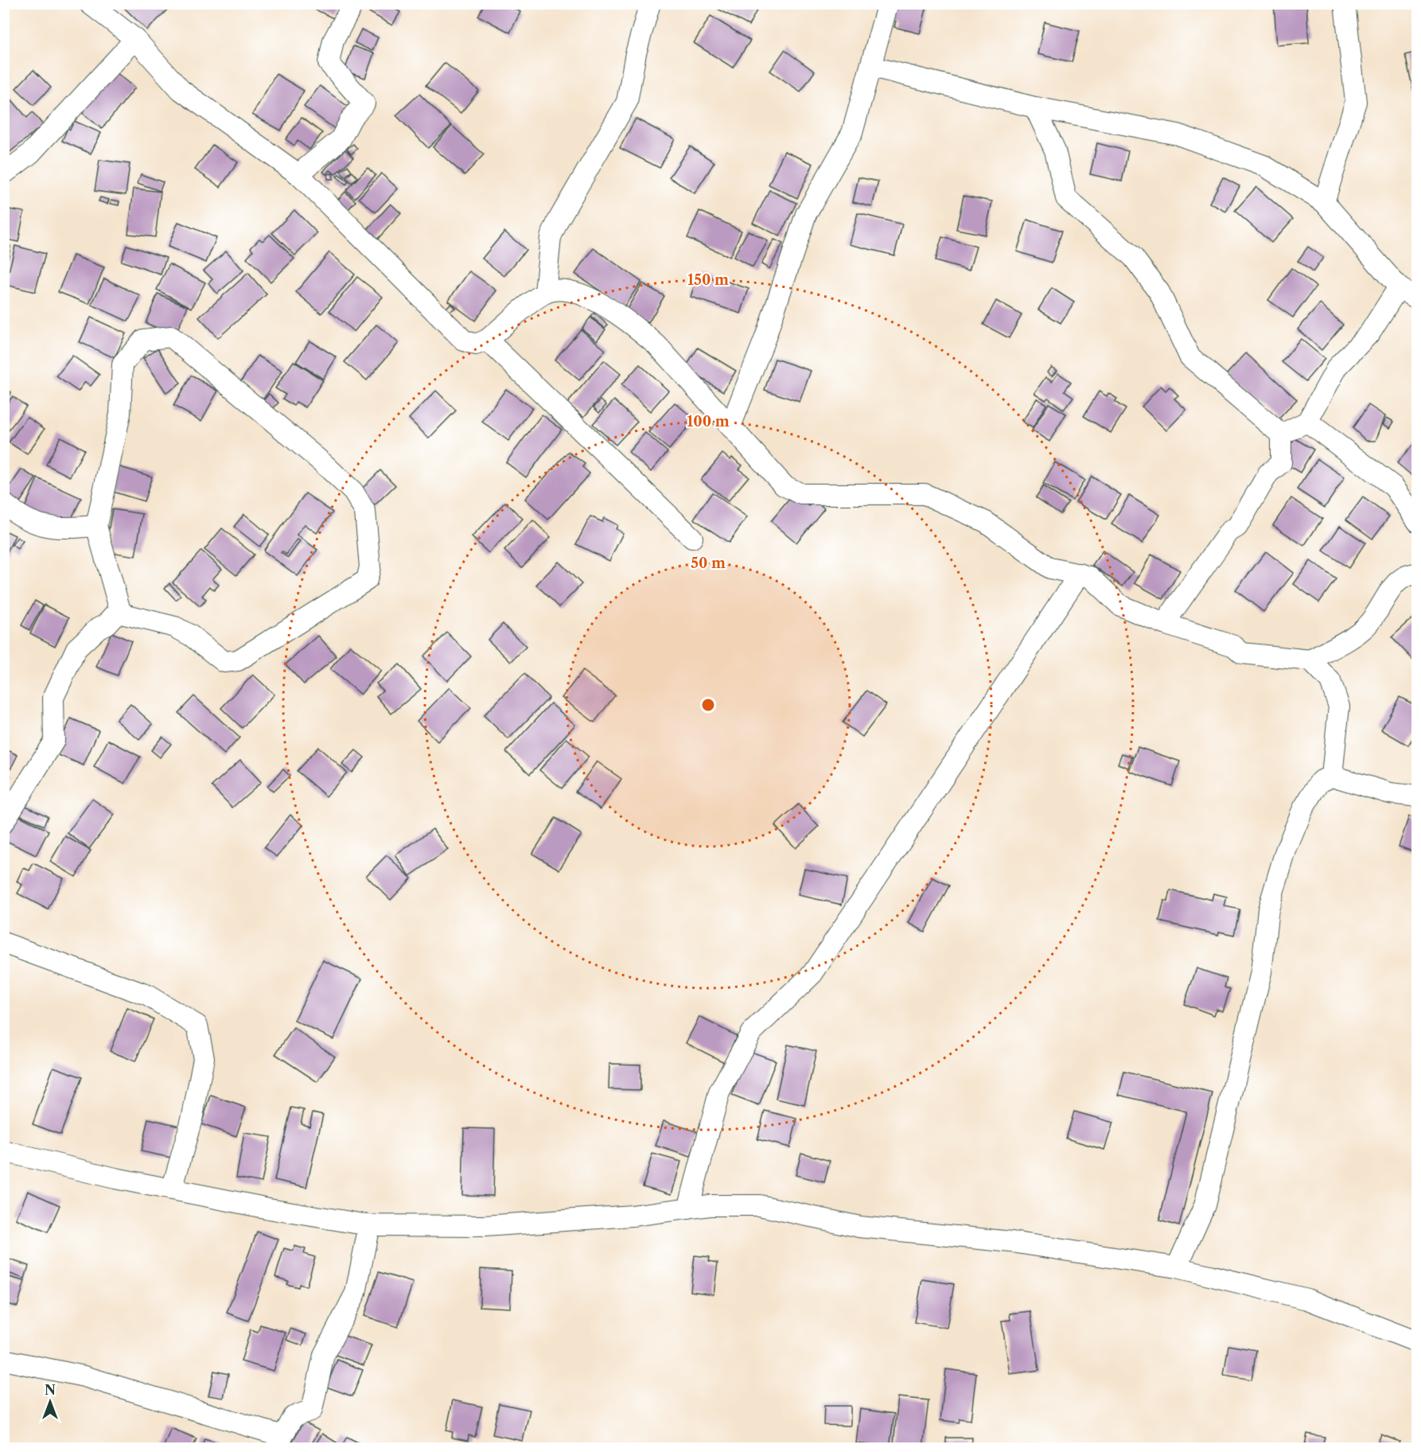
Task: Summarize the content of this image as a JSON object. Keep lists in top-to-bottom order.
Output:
{
  "north": "top",
  "rings": ["150 m", "100 m", "50 m"]
}
